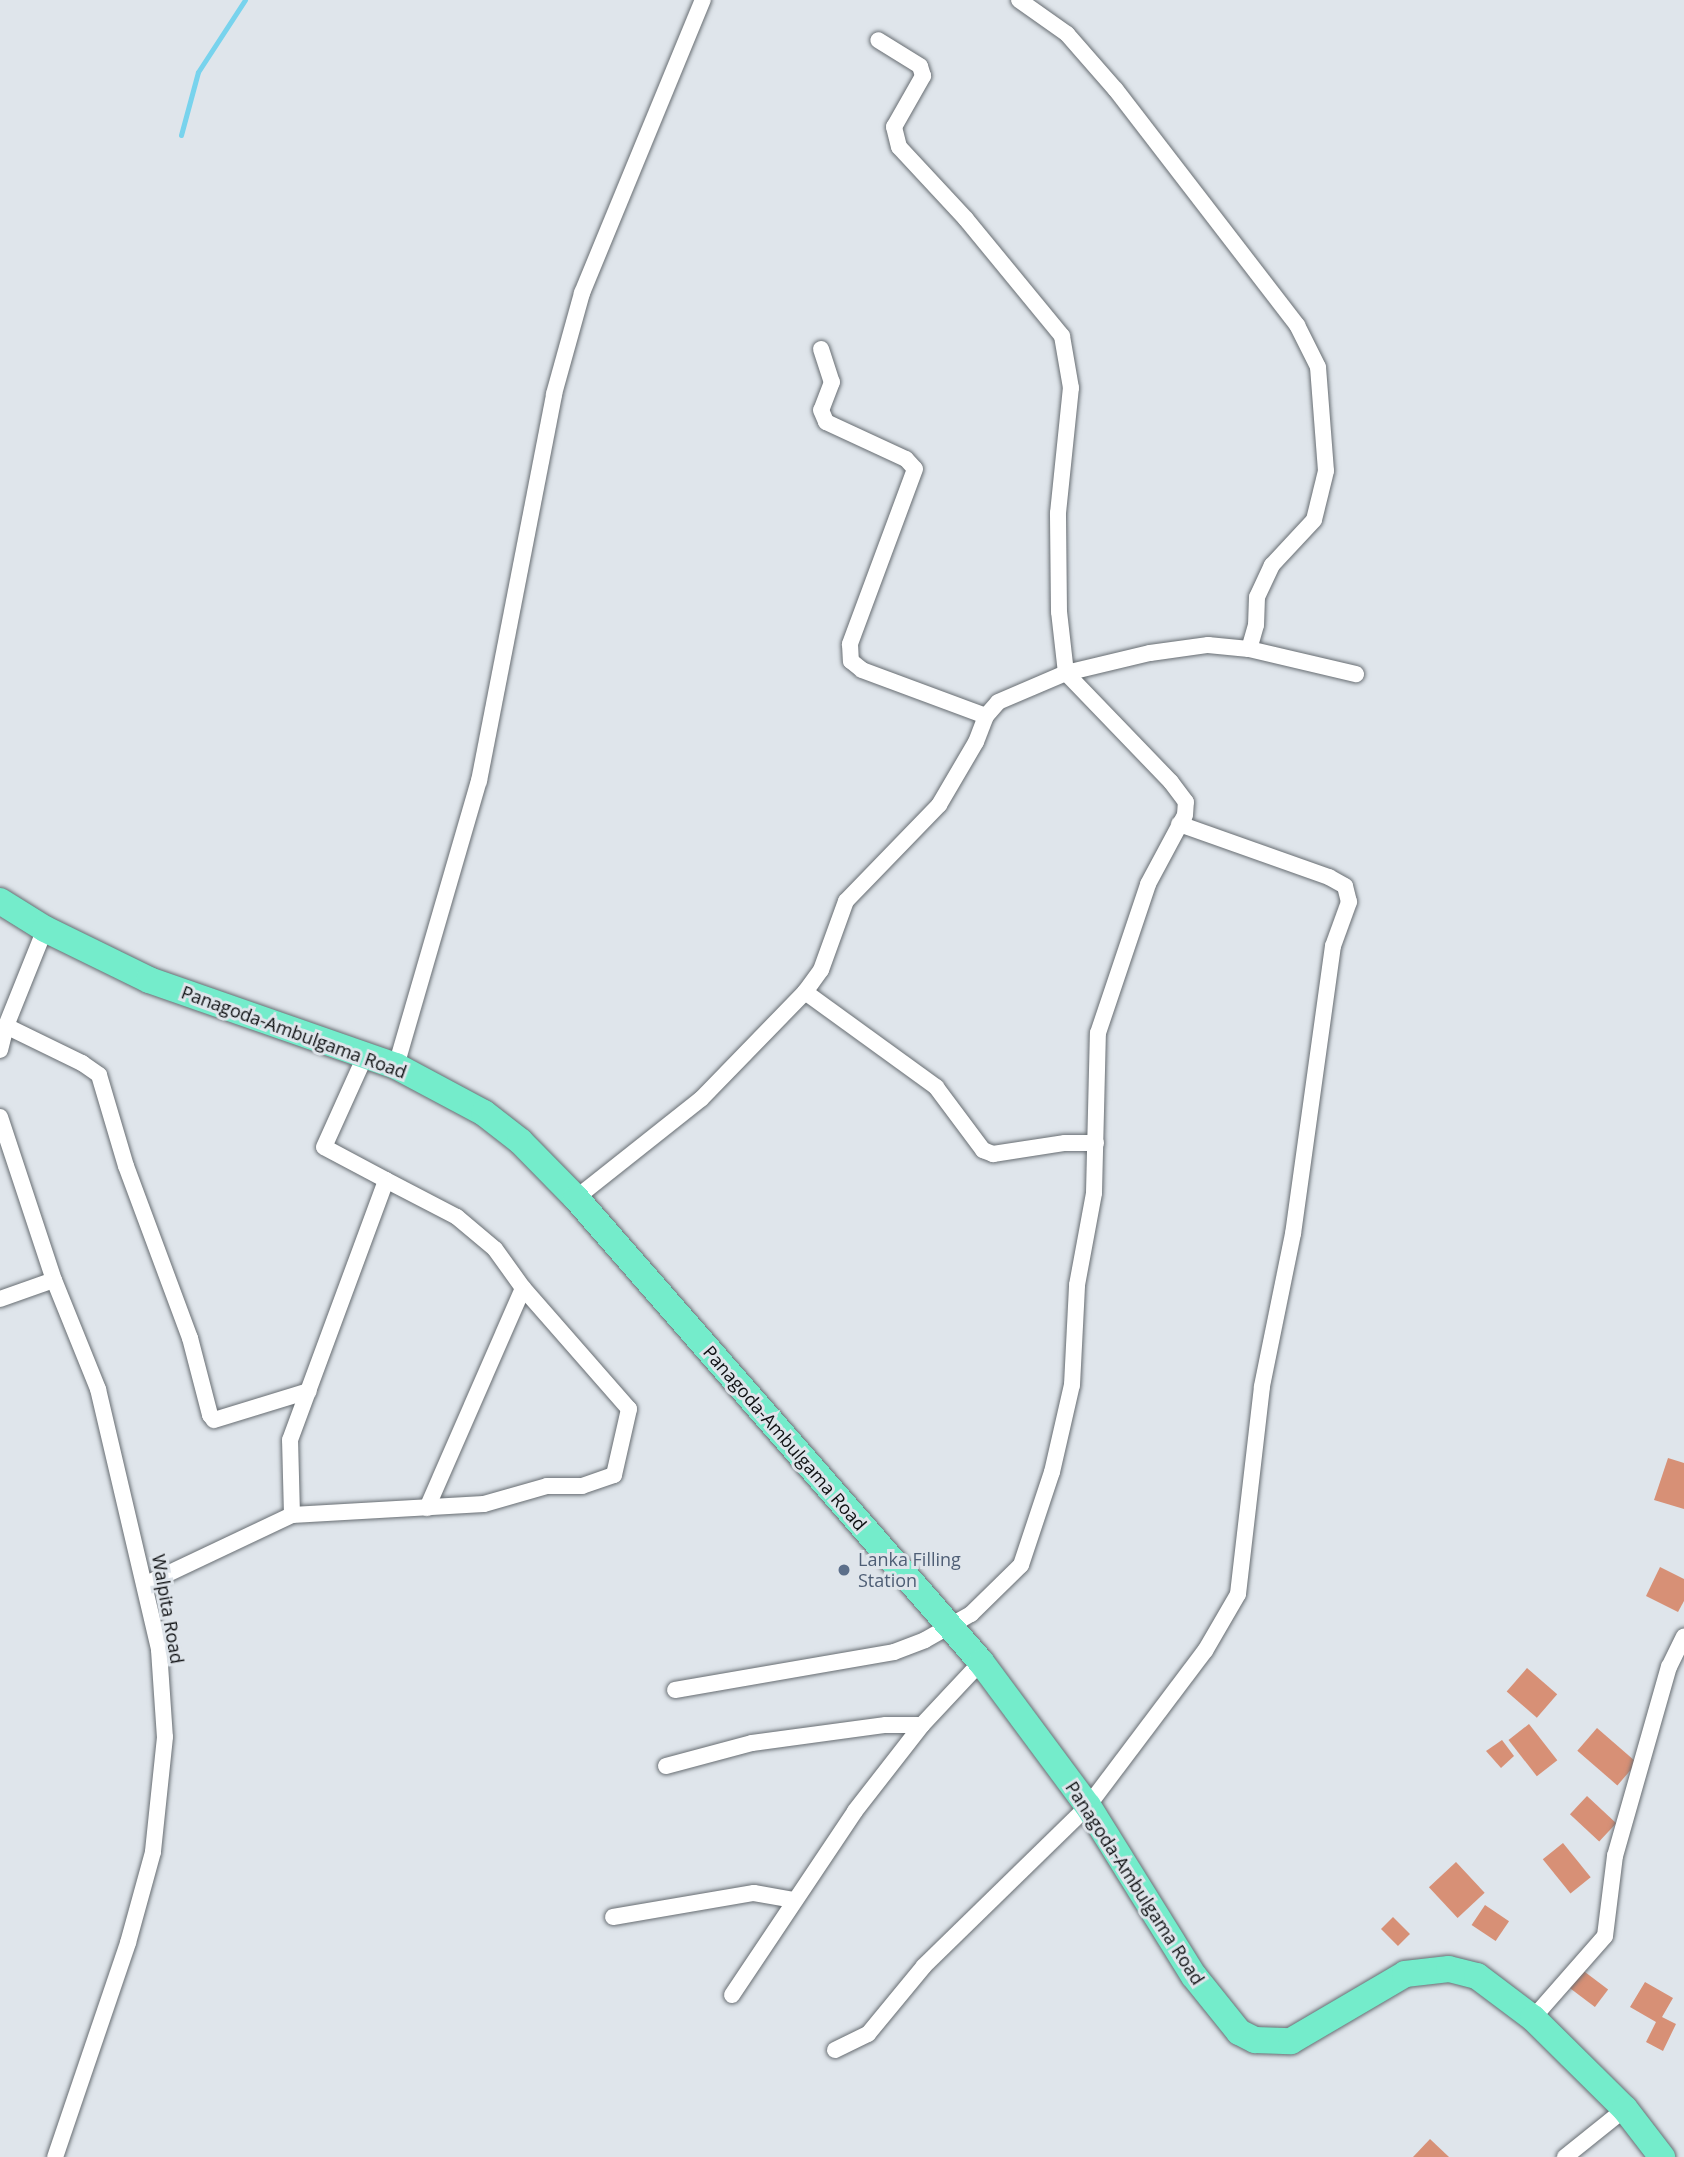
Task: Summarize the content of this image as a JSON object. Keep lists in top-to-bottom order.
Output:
{
  "streets": {
    "main road": ["Panagoda-Ambulgama Road"],
    "street": ["Walpita Road"]
  },
  "places": ["Lanka Filling Station"]
}
